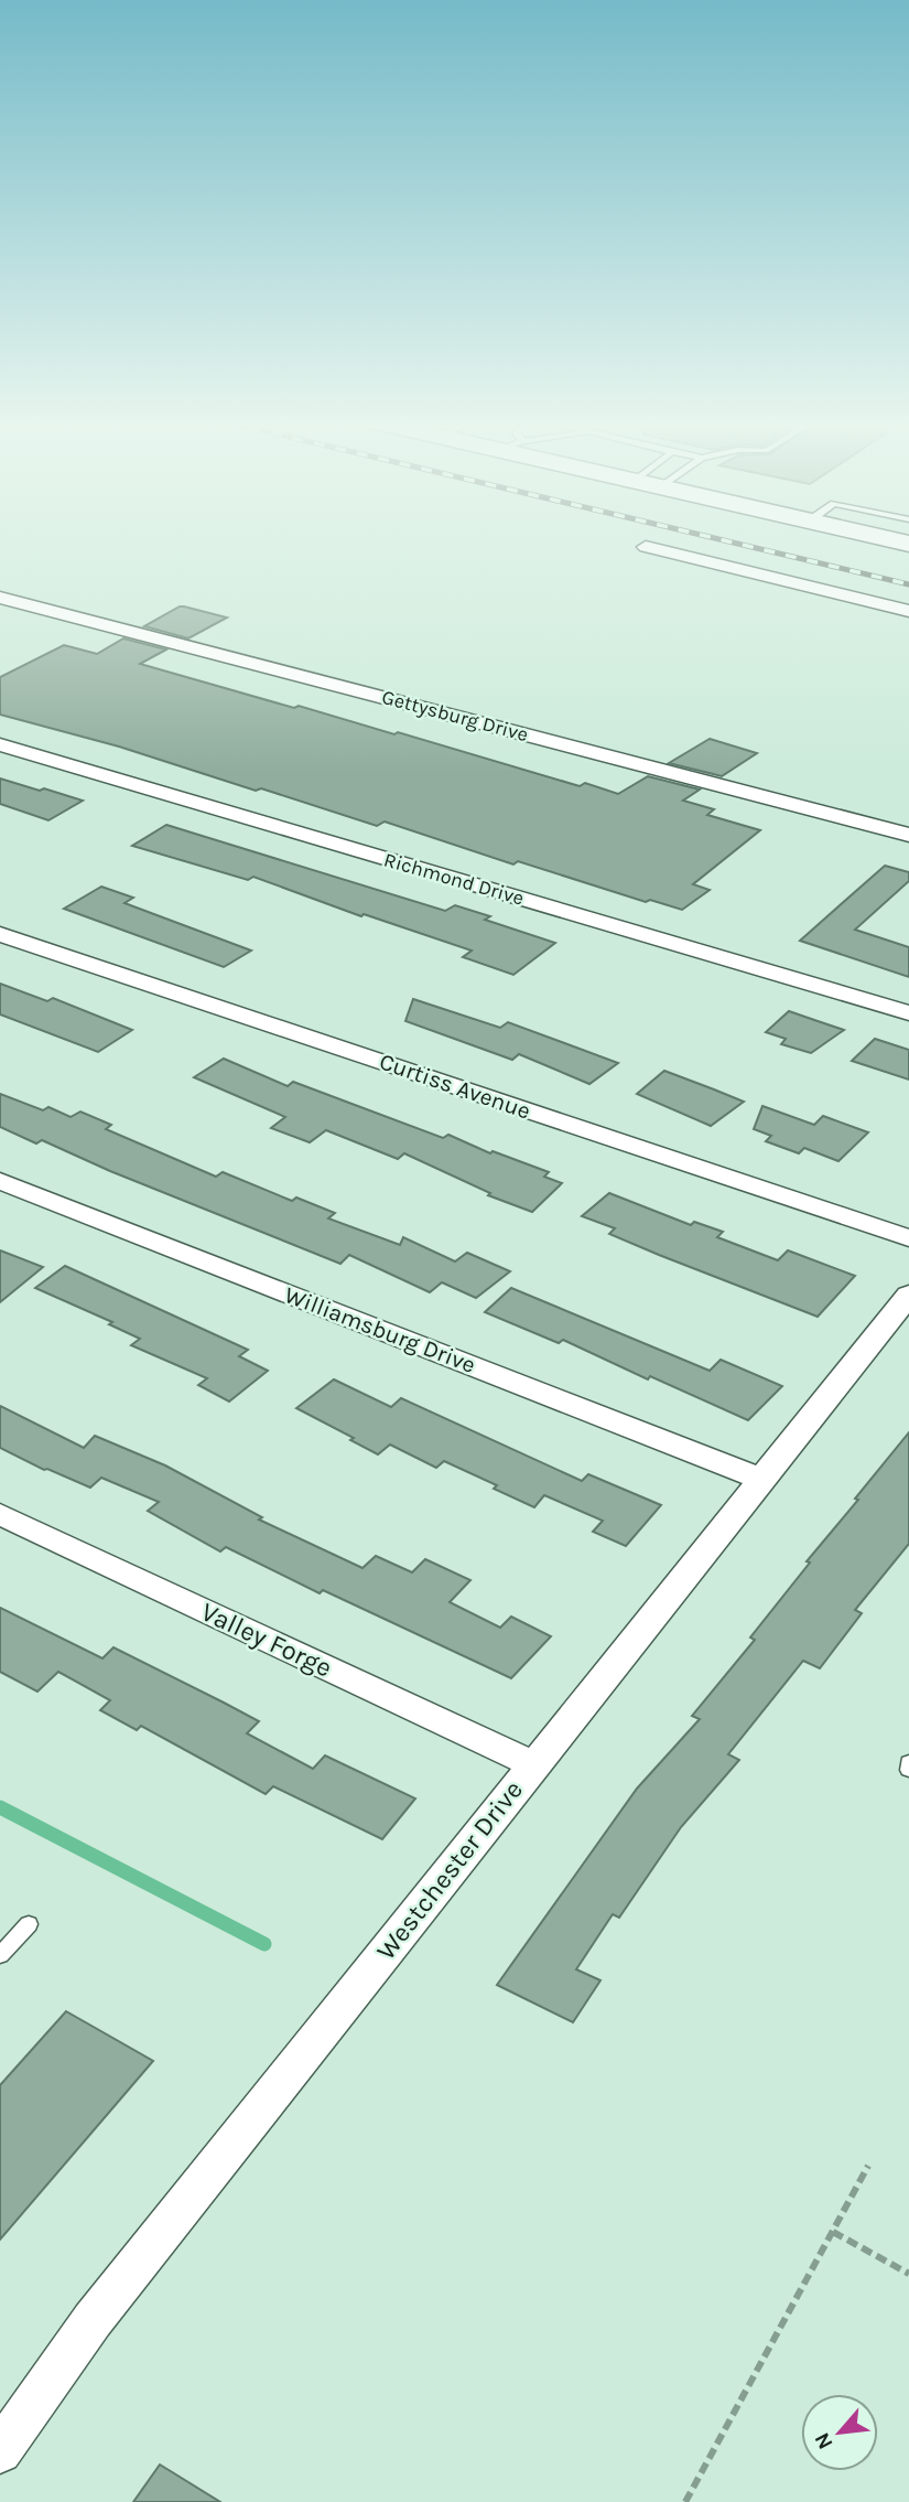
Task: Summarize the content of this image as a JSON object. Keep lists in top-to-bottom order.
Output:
{
  "streets": {
    "street": [
      "Gettysburg Drive",
      "Richmond Drive",
      "Curtiss Avenue",
      "Williamsburg Drive",
      "Valley Forge",
      "Westchester Drive"
    ]
  },
  "crossings": [
    ["Williamsburg Drive", "Westchester Drive"],
    ["Valley Forge", "Westchester Drive"]
  ],
  "north": "bottom left"
}
